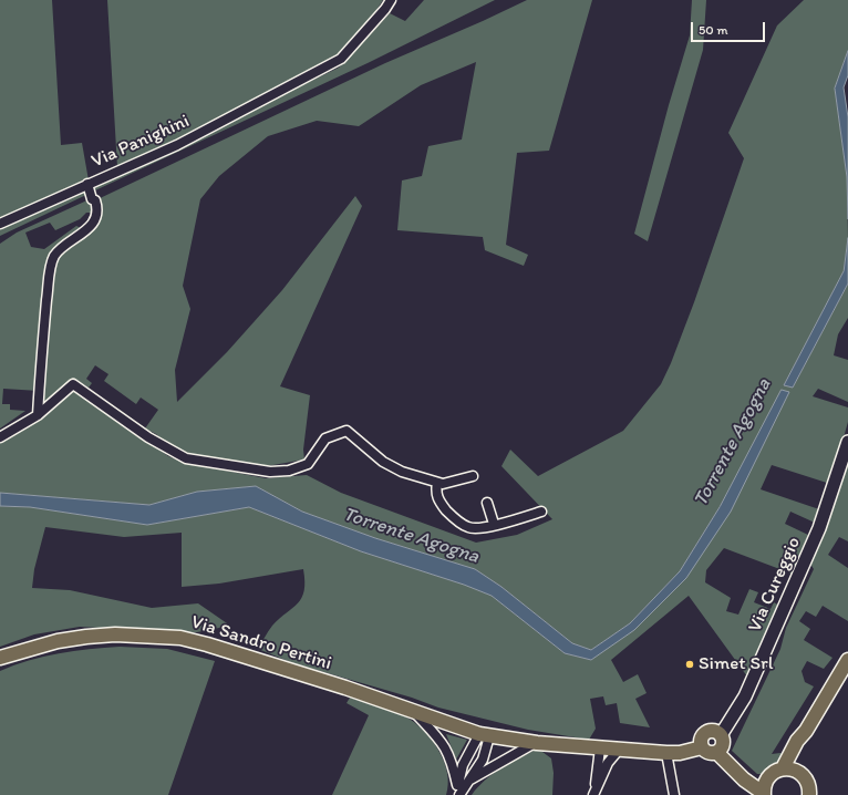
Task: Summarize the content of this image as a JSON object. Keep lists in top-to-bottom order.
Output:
{
  "streets": {
    "main road": ["Via Cureggio", "Via Sandro Pertini"],
    "street": ["Via Panighini"]
  },
  "water": ["Torrente Agogna"],
  "places": ["Simet Srl"],
  "scale_bar": "50 m"
}
